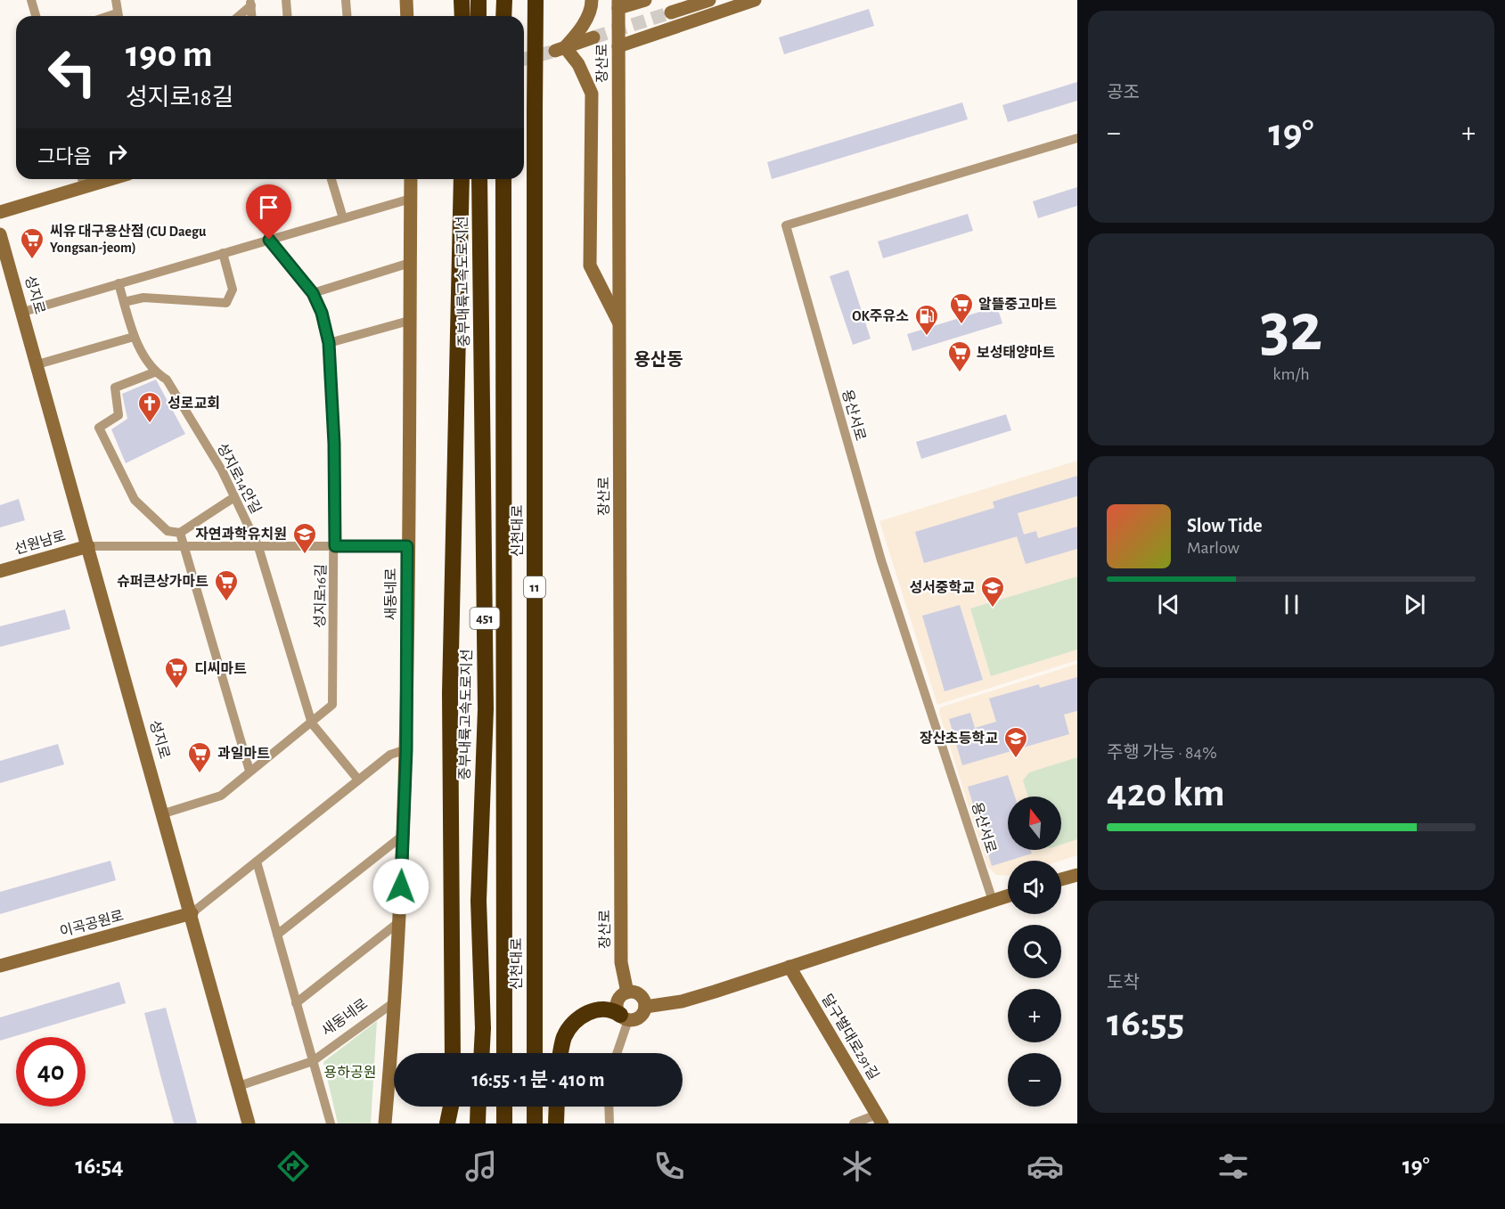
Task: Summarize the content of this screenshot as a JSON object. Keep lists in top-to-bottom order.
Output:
{
  "streets": {
    "highway": [
      "중부내륙고속도로지선",
      "신천대로",
      "11",
      "451"
    ],
    "street": [
      "장산로",
      "성지로",
      "용산서로",
      "성지로14안길",
      "선원남로",
      "새동네로",
      "성지로16길",
      "이곡공원로",
      "달구벌대로291길"
    ]
  },
  "crossings": [
    ["성지로", "선원남로"],
    ["성지로", "새동네로"],
    ["성지로", "성지로16길"],
    ["성지로", "이곡공원로"],
    ["성지로14안길", "성지로16길"]
  ],
  "districts": ["용산동"],
  "parks": ["용하공원"],
  "places": {
    "supermarket": [
      "씨유 대구용산점 (CU Daegu Yongsan-jeom)",
      "알뜰중고마트",
      "보성태양마트",
      "슈퍼큰상가마트",
      "디씨마트",
      "과일마트"
    ],
    "fuel station": ["OK주유소"],
    "church": ["성로교회"],
    "school or university": ["자연과학유치원", "성서중학교", "장산초등학교"]
  },
  "north": "top",
  "page": {
    "tile": [
      "공조",
      ["32", "km/h"],
      ["주행 가능 · 84%", "420 km"],
      ["도착", "16:55"]
    ],
    "turn": ["190 m", "성지로18길"],
    "heat": ["−", "19°", "+"],
    "then": "그다음",
    "song": ["Slow Tide", "Marlow"],
    "map_buttons": ["+", "−"],
    "limit": "40",
    "trip": "16:55 · 1 분 · 410 m",
    "tabs": ["16:54", "19°"]
  }
}
